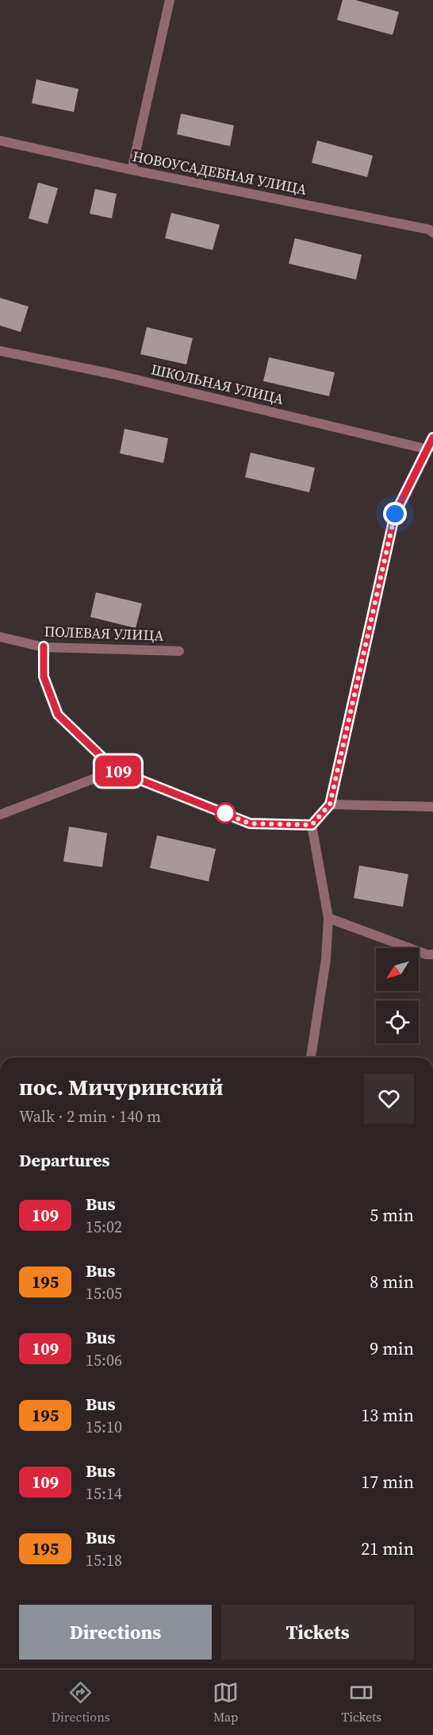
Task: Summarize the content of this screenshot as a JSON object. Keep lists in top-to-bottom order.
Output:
{
  "streets": {
    "street": ["НОВОУСАДЕБНАЯ УЛИЦА", "ШКОЛЬНАЯ УЛИЦА", "ПОЛЕВАЯ УЛИЦА"]
  },
  "lines": ["bus line 109"],
  "north": "bottom left",
  "page": {
    "on_map": "109",
    "heading": [
      ["пос. Мичуринский", "Walk · 2 min · 140 m"],
      "Departures"
    ],
    "list": [
      {
        "mark": "109",
        "name": "Bus",
        "note": "15:02",
        "value": "5 min"
      },
      {
        "mark": "195",
        "name": "Bus",
        "note": "15:05",
        "value": "8 min"
      },
      {
        "mark": "109",
        "name": "Bus",
        "note": "15:06",
        "value": "9 min"
      },
      {
        "mark": "195",
        "name": "Bus",
        "note": "15:10",
        "value": "13 min"
      },
      {
        "mark": "109",
        "name": "Bus",
        "note": "15:14",
        "value": "17 min"
      },
      {
        "mark": "195",
        "name": "Bus",
        "note": "15:18",
        "value": "21 min"
      }
    ],
    "buttons": ["Directions", "Tickets"],
    "tabs": ["Directions", "Map", "Tickets"]
  }
}
